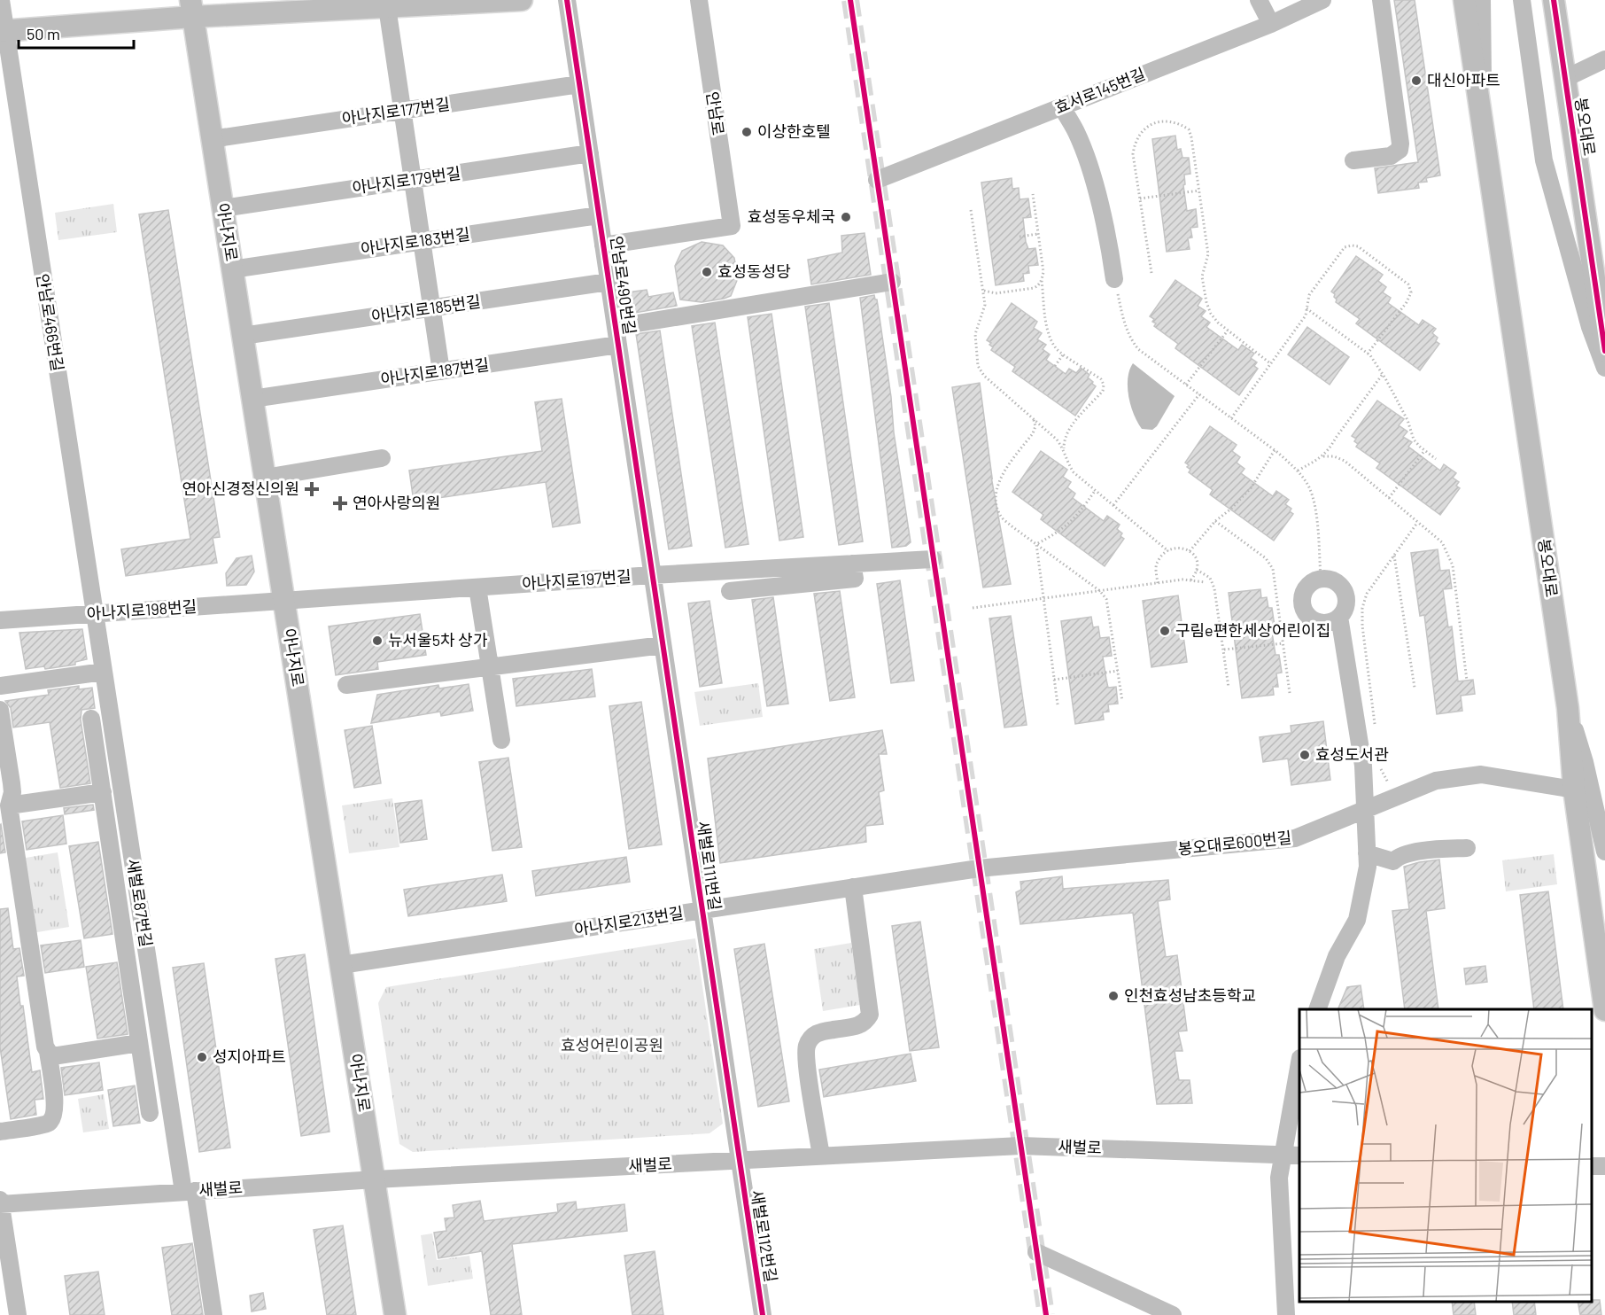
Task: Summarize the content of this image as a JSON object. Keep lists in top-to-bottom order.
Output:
{
  "streets": {
    "main road": ["봉오대로", "아나지로"],
    "street": [
      "효서로145번길",
      "아나지로177번길",
      "안남로",
      "아나지로179번길",
      "아나지로183번길",
      "안남로490번길",
      "아나지로185번길",
      "안남로466번길",
      "아나지로187번길",
      "아나지로197번길",
      "아나지로198번길",
      "봉오대로600번길",
      "새벌로111번길",
      "새벌로87번길",
      "아나지로213번길",
      "새벌로",
      "새벌로112번길"
    ]
  },
  "crossings": [
    ["아나지로177번길", "아나지로"],
    ["아나지로177번길", "안남로490번길"],
    ["안남로", "안남로490번길"],
    ["봉오대로", "봉오대로600번길"],
    ["아나지로179번길", "아나지로"],
    ["아나지로179번길", "안남로490번길"],
    ["아나지로", "아나지로183번길"],
    ["아나지로", "아나지로185번길"],
    ["아나지로", "아나지로187번길"],
    ["아나지로", "아나지로197번길"],
    ["아나지로", "아나지로198번길"],
    ["아나지로", "아나지로213번길"],
    ["아나지로", "새벌로"],
    ["아나지로183번길", "안남로490번길"],
    ["안남로490번길", "아나지로185번길"],
    ["안남로490번길", "아나지로187번길"],
    ["안남로490번길", "아나지로197번길"],
    ["안남로490번길", "새벌로111번길"],
    ["안남로466번길", "아나지로198번길"],
    ["안남로466번길", "새벌로87번길"],
    ["아나지로197번길", "아나지로198번길"],
    ["아나지로197번길", "새벌로111번길"],
    ["아나지로198번길", "새벌로87번길"],
    ["봉오대로600번길", "아나지로213번길"],
    ["새벌로111번길", "아나지로213번길"],
    ["새벌로111번길", "새벌로"],
    ["새벌로111번길", "새벌로112번길"],
    ["새벌로87번길", "새벌로"],
    ["새벌로", "새벌로112번길"]
  ],
  "parks": ["효성어린이공원"],
  "places": {
    "other": [
      "대신아파트",
      "이상한호텔",
      "효성동우체국",
      "효성동성당",
      "구림e편한세상어린이집",
      "뉴서울5차 상가",
      "효성도서관",
      "인천효성남초등학교",
      "성지아파트"
    ],
    "health": ["연아신경정신의원", "연아사랑의원"]
  },
  "scale_bar": "50 m"
}
